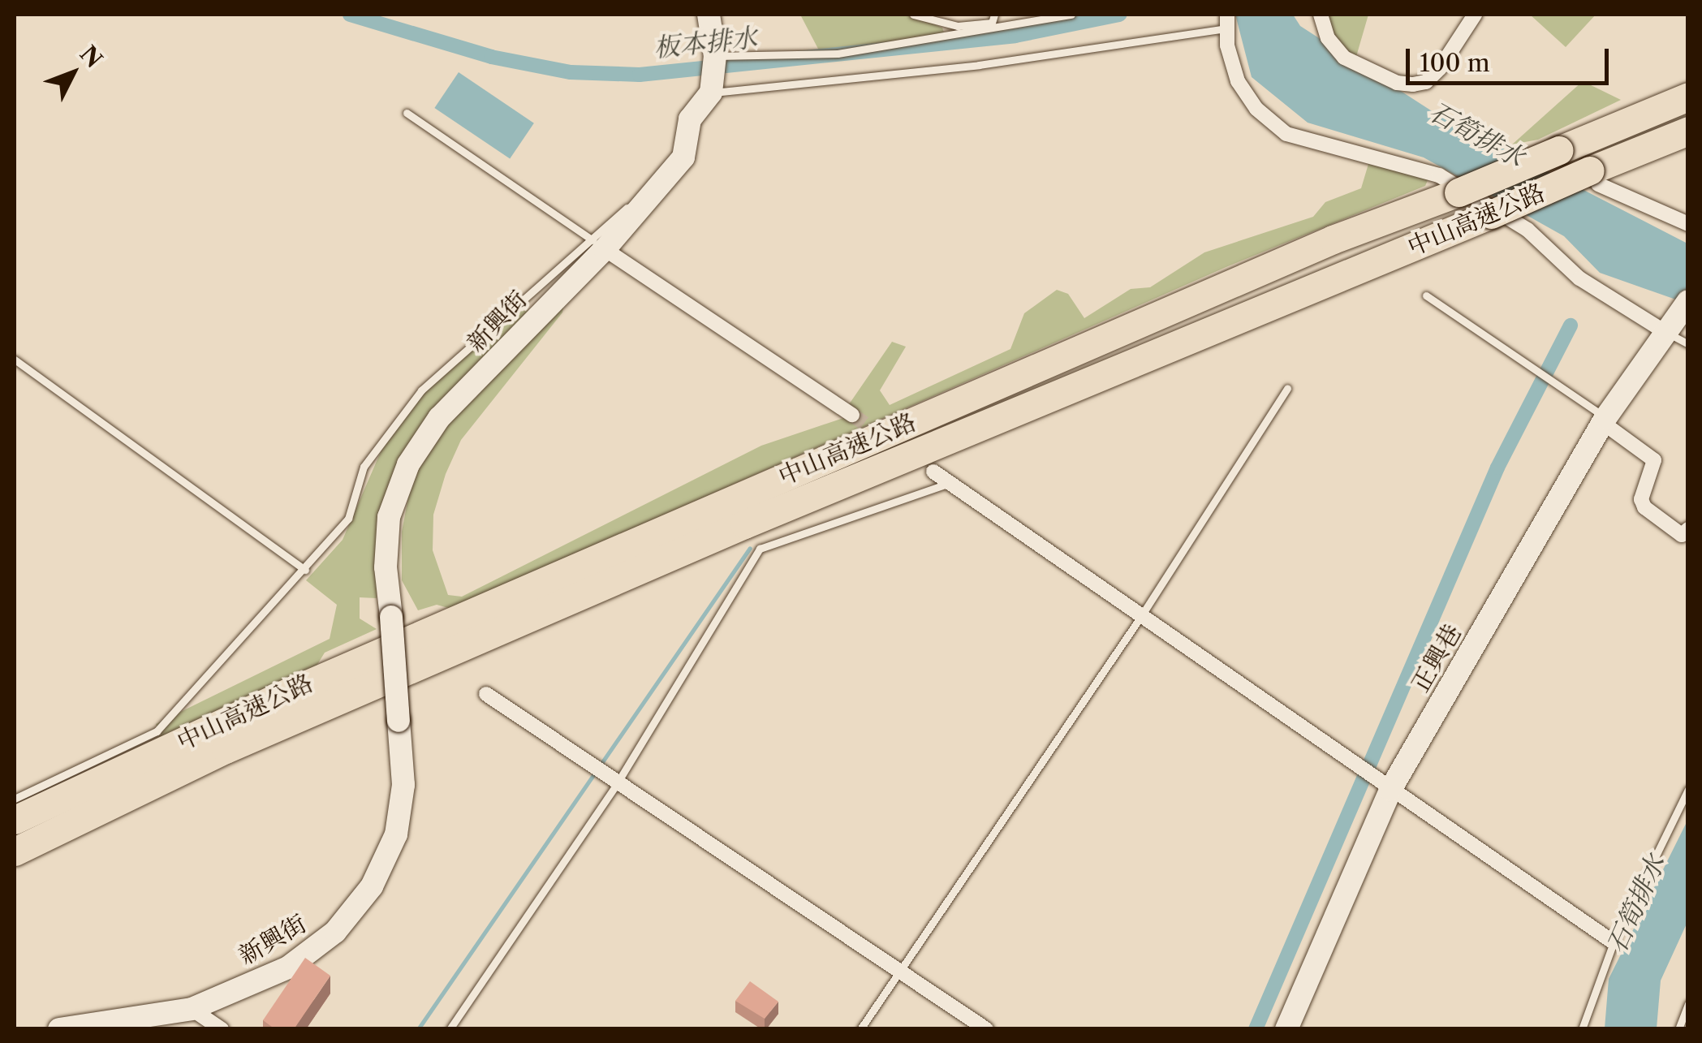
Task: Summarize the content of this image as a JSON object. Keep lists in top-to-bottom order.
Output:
{
  "streets": {
    "highway": ["中山高速公路"],
    "street": ["新興街", "正興巷"]
  },
  "water": ["板本排水", "石筍排水"],
  "scale_bar": "100 m",
  "north": "top right"
}
